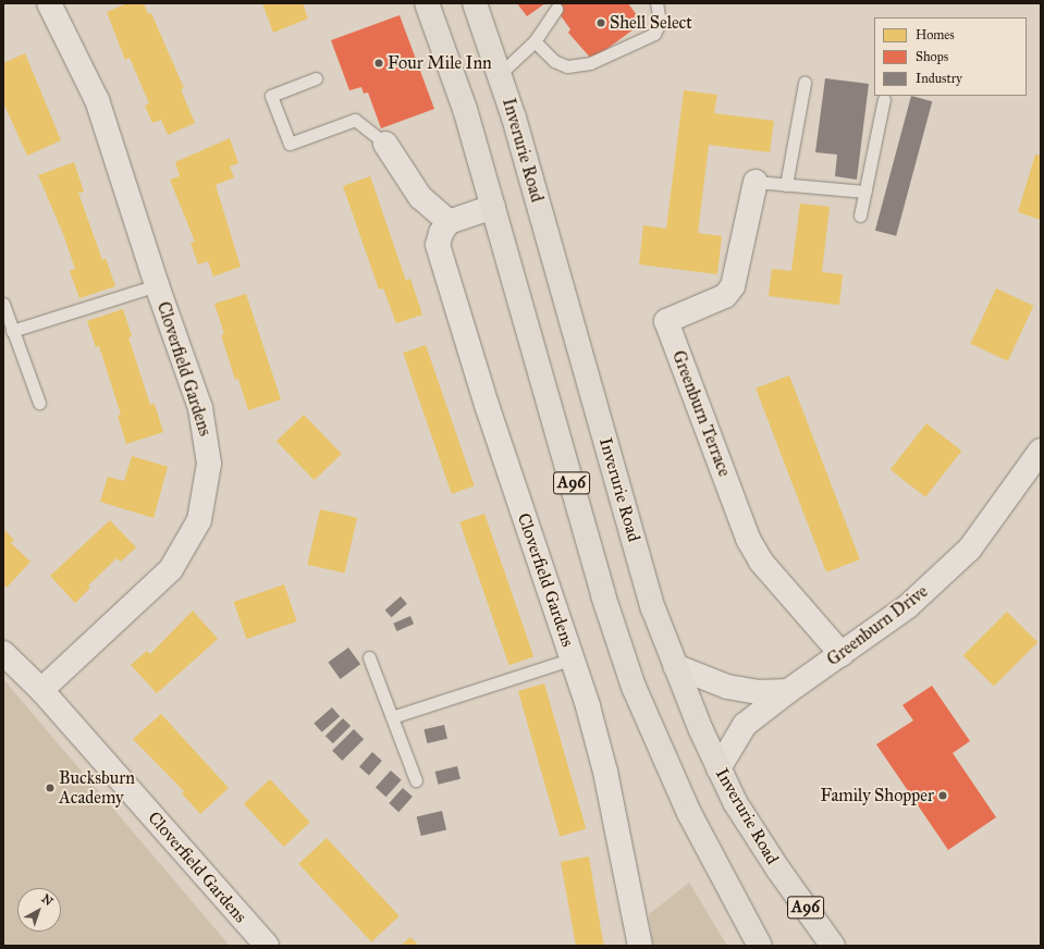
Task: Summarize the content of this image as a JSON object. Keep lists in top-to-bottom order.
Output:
{
  "streets": {
    "main road": ["Inverurie Road", "A96"],
    "street": ["Cloverfield Gardens", "Greenburn Terrace", "Greenburn Drive"]
  },
  "crossings": [
    ["Inverurie Road", "Greenburn Drive"],
    ["Greenburn Terrace", "Greenburn Drive"]
  ],
  "places": [
    "Shell Select",
    "Four Mile Inn",
    "Bucksburn Academy",
    "Family Shopper"
  ],
  "legend": ["Homes", "Shops", "Industry"],
  "north": "top right"
}
